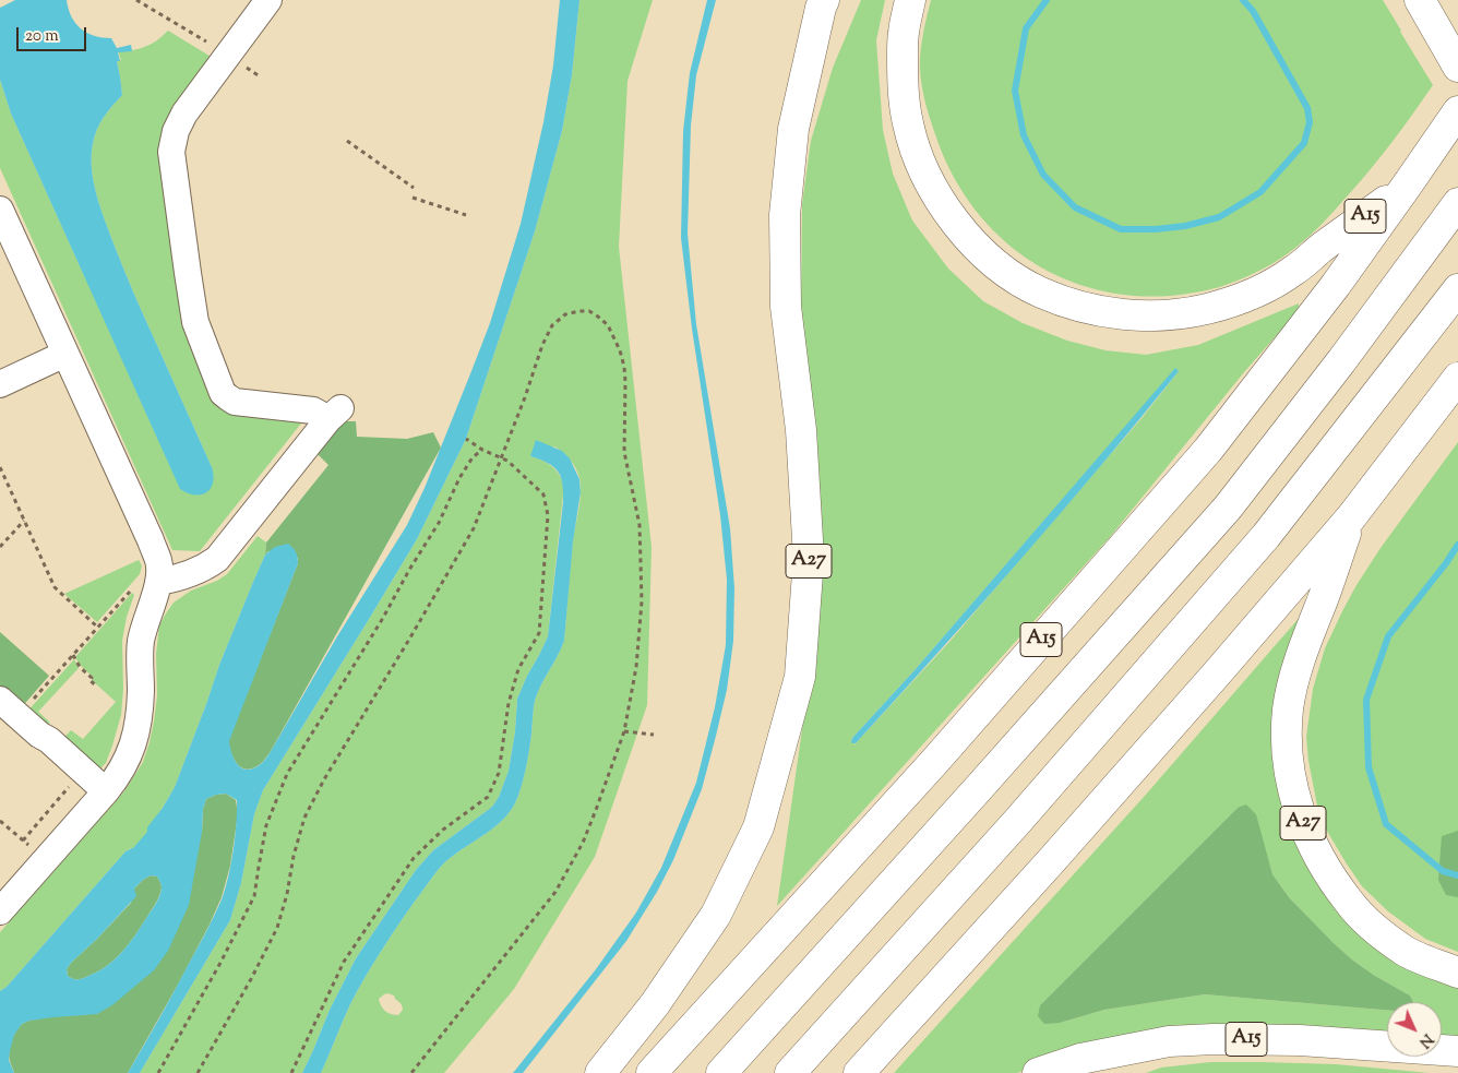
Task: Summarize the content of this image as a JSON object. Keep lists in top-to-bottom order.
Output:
{
  "streets": {
    "highway": ["A15", "A27"]
  },
  "scale_bar": "20 m",
  "north": "bottom right"
}
